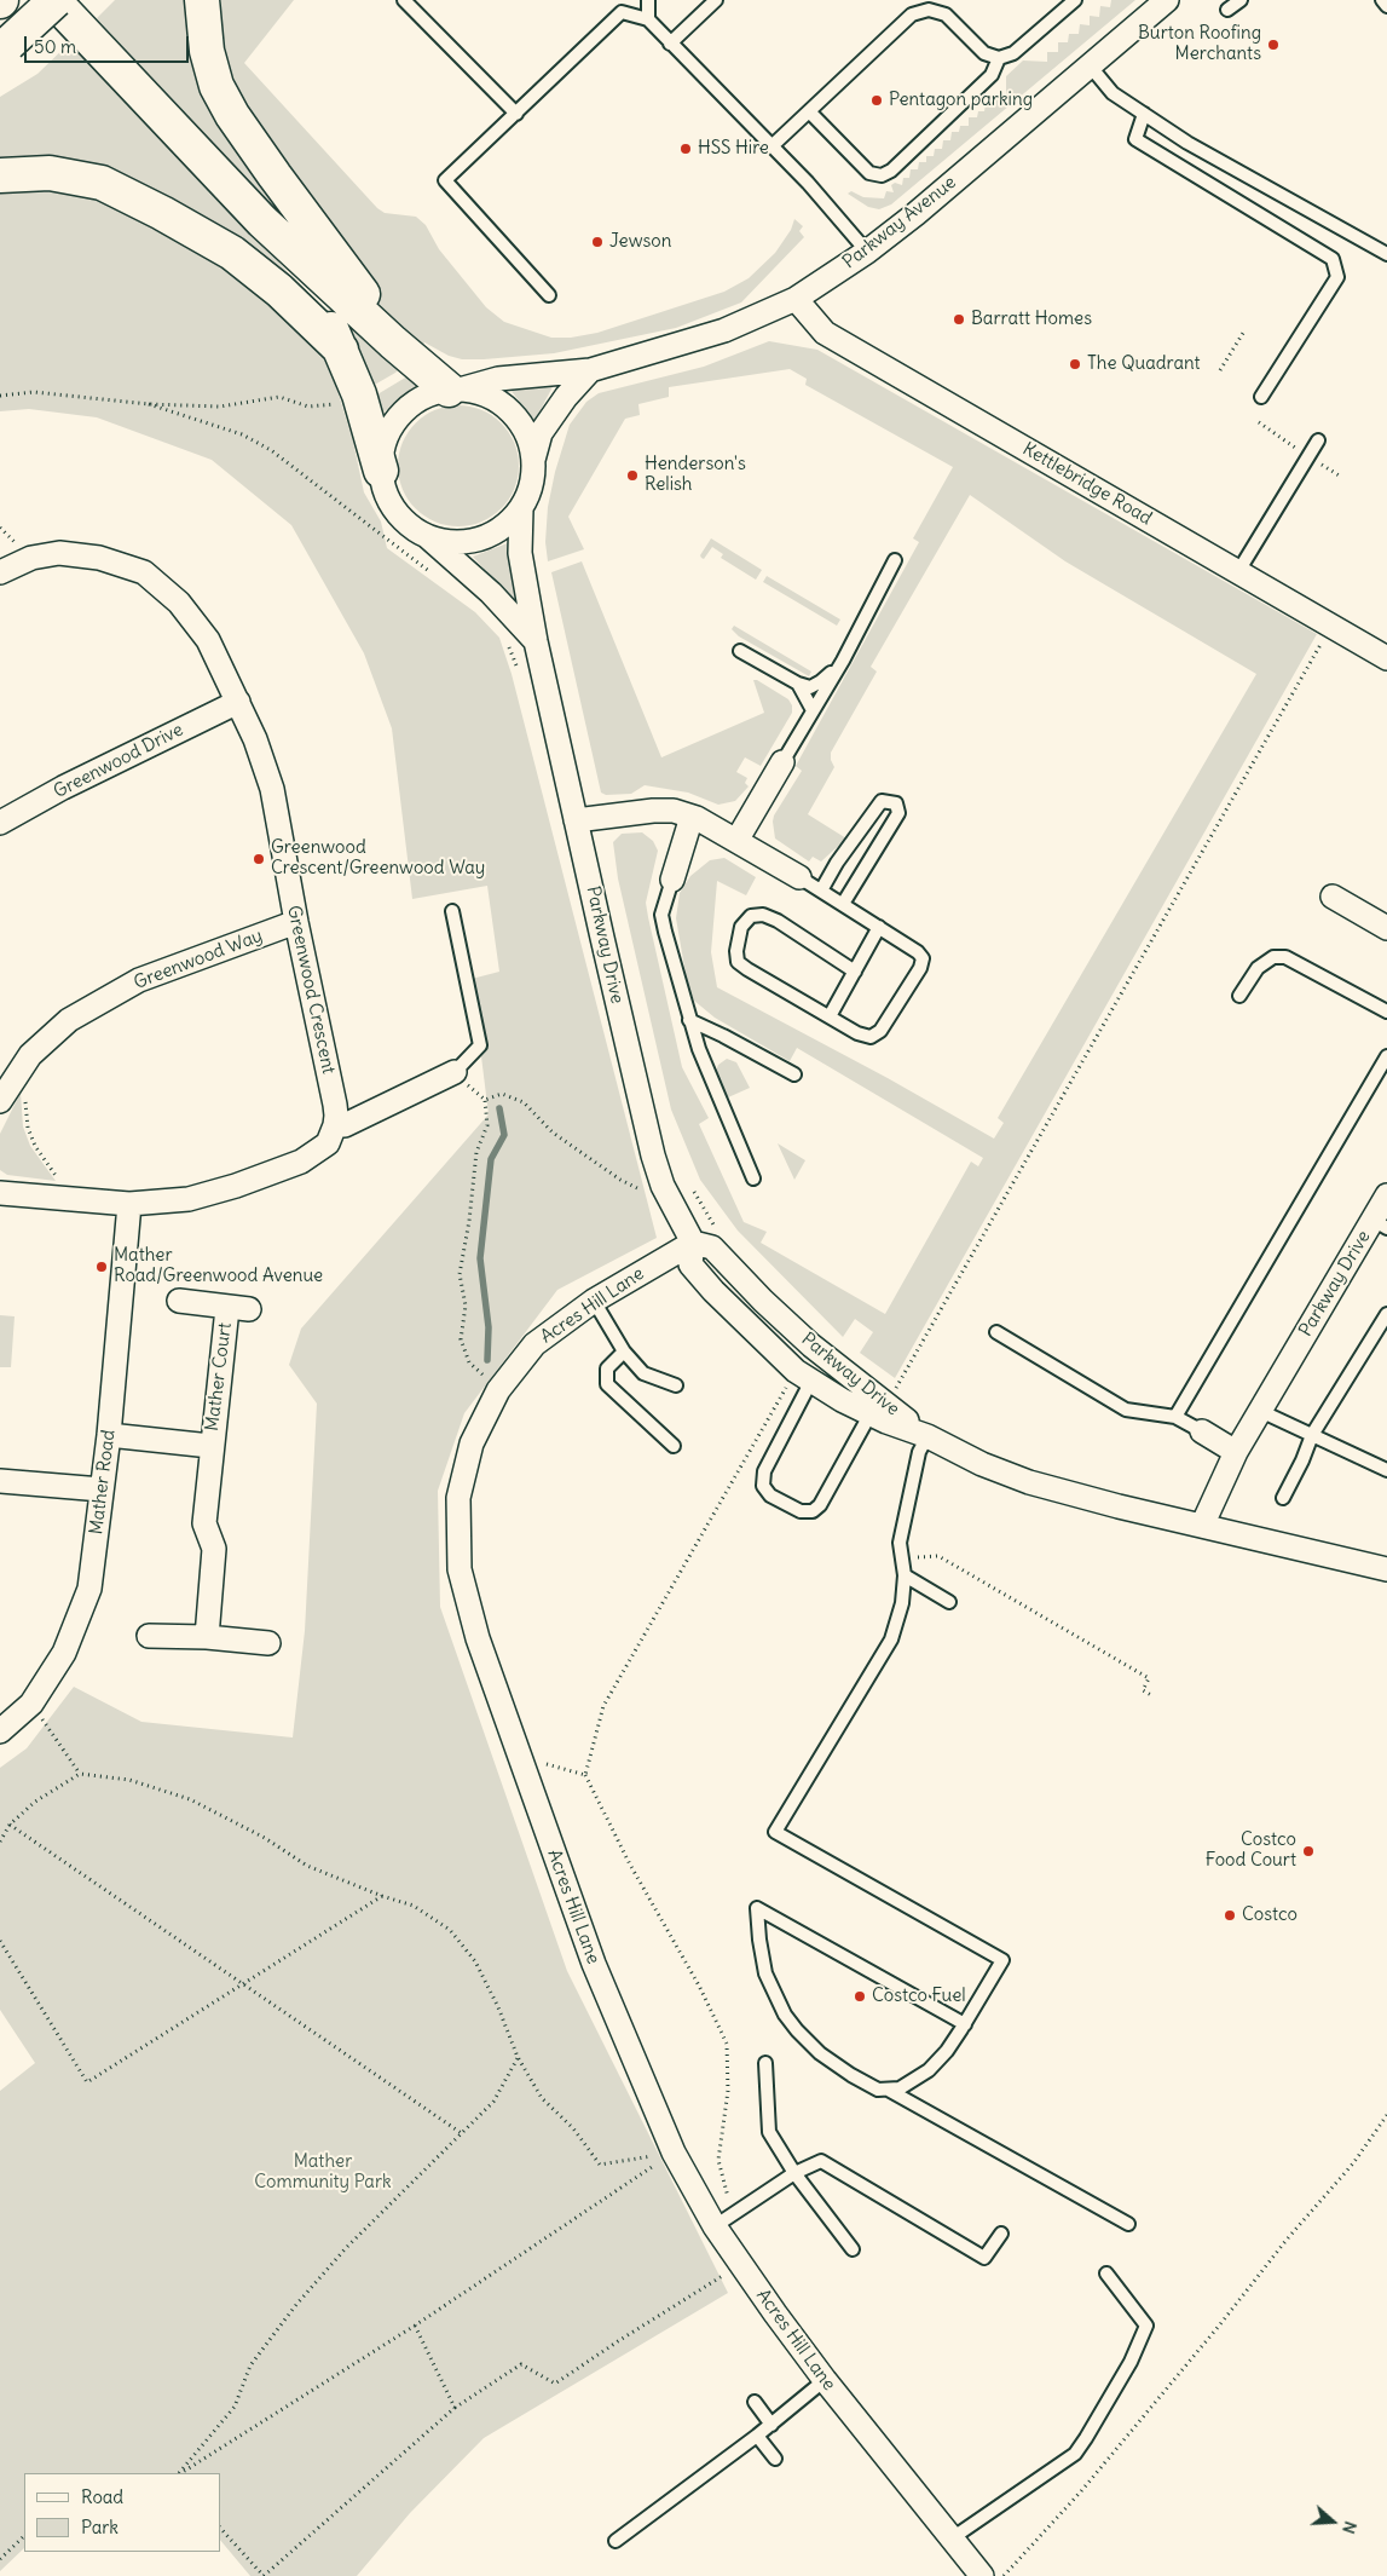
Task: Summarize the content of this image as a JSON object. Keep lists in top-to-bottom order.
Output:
{
  "streets": {
    "street": [
      "Parkway Avenue",
      "Kettlebridge Road",
      "Greenwood Drive",
      "Parkway Drive",
      "Greenwood Way",
      "Greenwood Crescent",
      "Acres Hill Lane",
      "Mather Court",
      "Mather Road"
    ]
  },
  "crossings": [
    ["Parkway Avenue", "Kettlebridge Road"],
    ["Parkway Avenue", "Parkway Drive"],
    ["Greenwood Drive", "Greenwood Crescent"],
    ["Parkway Drive", "Acres Hill Lane"],
    ["Greenwood Way", "Greenwood Crescent"],
    ["Mather Court", "Mather Road"]
  ],
  "parks": ["Mather Community Park"],
  "places": [
    "Burton Roofing Merchants",
    "Pentagon parking",
    "HSS Hire",
    "Jewson",
    "Barratt Homes",
    "The Quadrant",
    "Henderson's Relish",
    "Greenwood Crescent/Greenwood Way",
    "Mather Road/Greenwood Avenue",
    "Costco Food Court",
    "Costco",
    "Costco Fuel"
  ],
  "legend": ["Road", "Park"],
  "scale_bar": "50 m",
  "north": "right"
}
